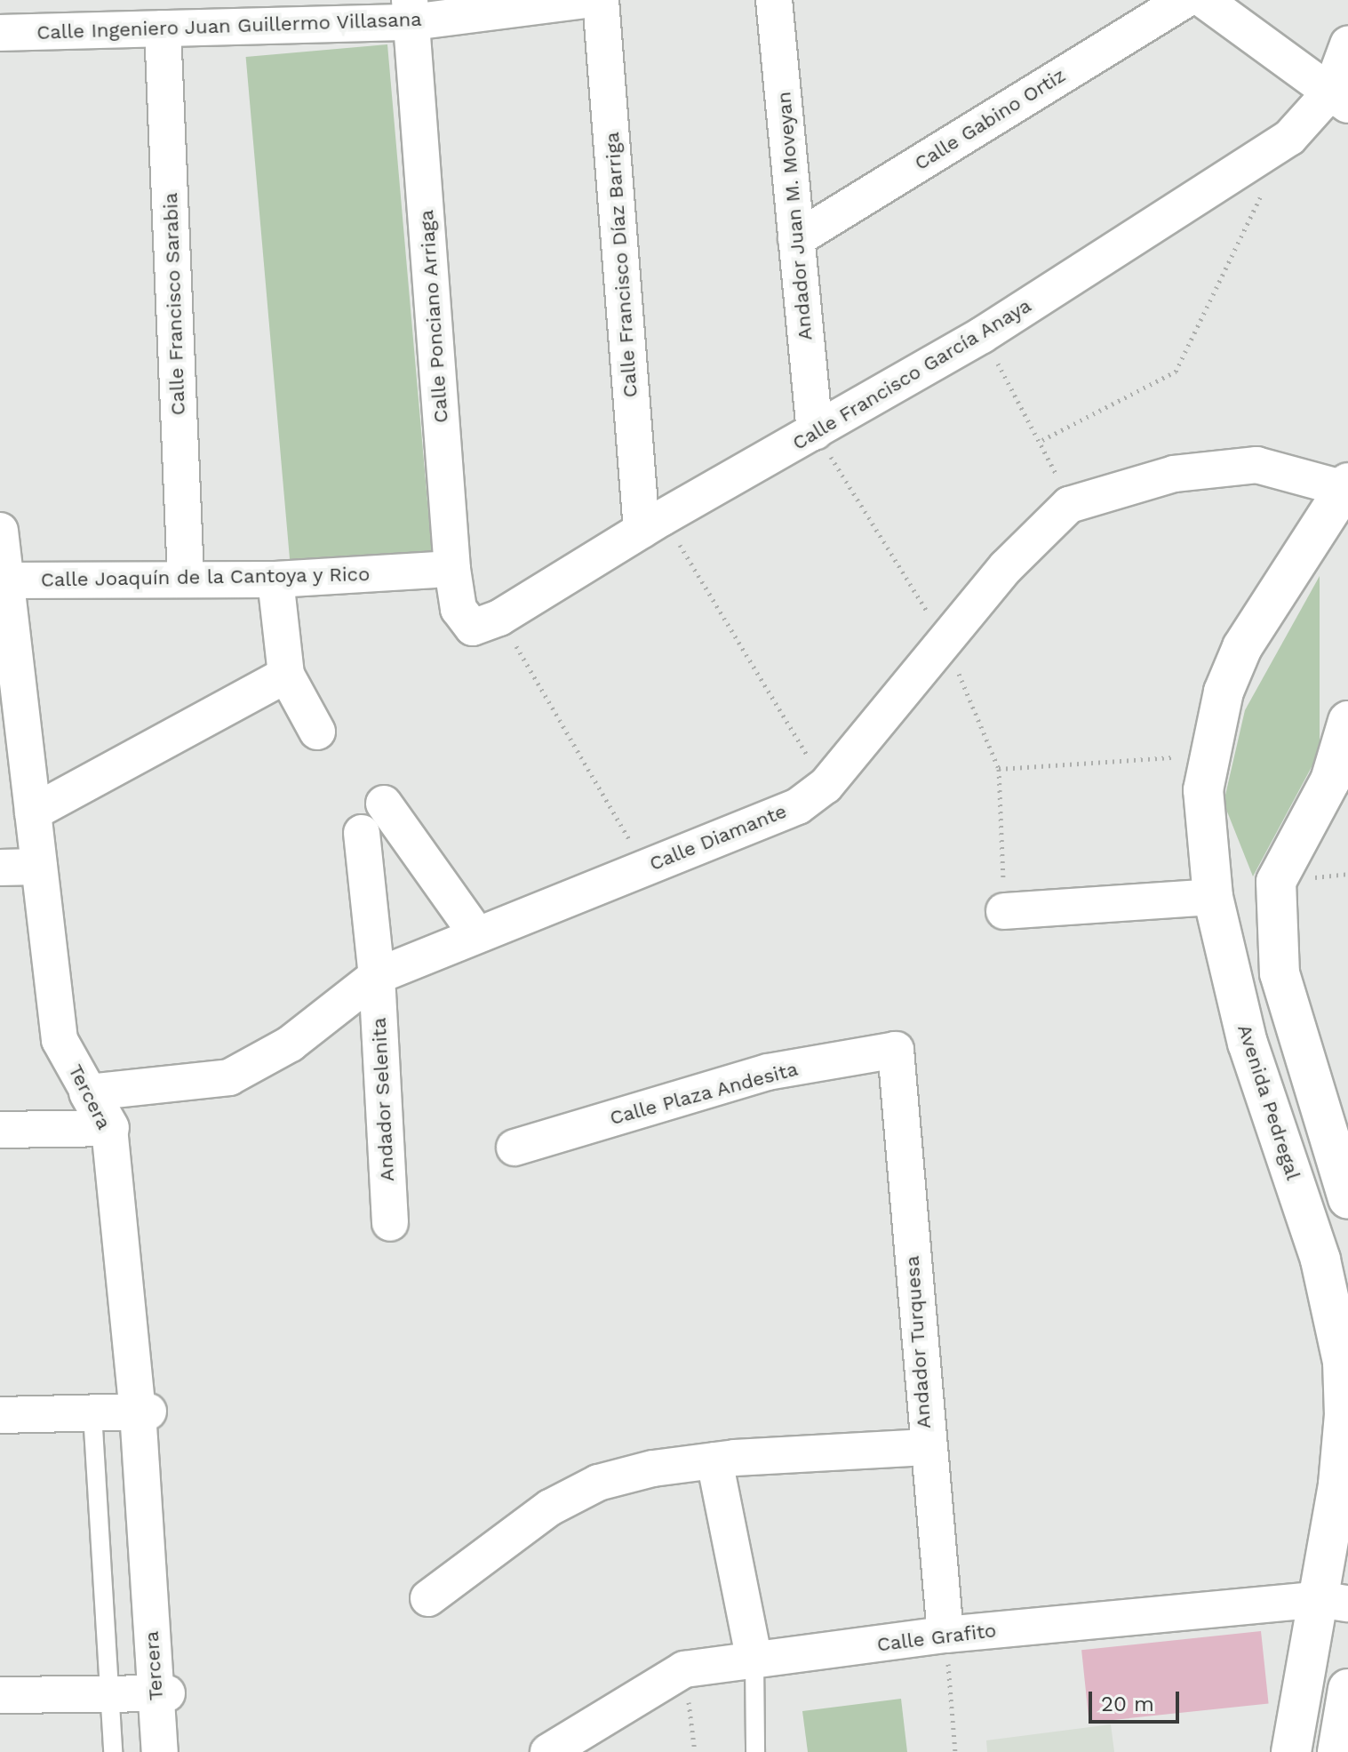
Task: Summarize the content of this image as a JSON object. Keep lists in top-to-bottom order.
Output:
{
  "streets": {
    "street": [
      "Calle Ingeniero Juan Guillermo Villasana",
      "Calle Gabino Ortiz",
      "Andador Juan M. Moveyan",
      "Calle Francisco Díaz Barriga",
      "Calle Francisco Sarabia",
      "Calle Ponciano Arriaga",
      "Calle Francisco García Anaya",
      "Calle Joaquín de la Cantoya y Rico",
      "Calle Diamante",
      "Calle Plaza Andesita",
      "Tercera",
      "Andador Selenita",
      "Avenida Pedregal",
      "Andador Turquesa",
      "Calle Grafito"
    ]
  },
  "crossings": [
    ["Calle Ingeniero Juan Guillermo Villasana", "Calle Francisco Sarabia"],
    ["Calle Ingeniero Juan Guillermo Villasana", "Calle Ponciano Arriaga"],
    ["Calle Gabino Ortiz", "Andador Juan M. Moveyan"],
    ["Andador Juan M. Moveyan", "Calle Francisco García Anaya"],
    ["Calle Francisco Díaz Barriga", "Calle Francisco García Anaya"],
    ["Calle Francisco Sarabia", "Calle Joaquín de la Cantoya y Rico"],
    ["Calle Ponciano Arriaga", "Calle Francisco García Anaya"],
    ["Calle Ponciano Arriaga", "Calle Joaquín de la Cantoya y Rico"],
    ["Calle Joaquín de la Cantoya y Rico", "Tercera"],
    ["Calle Diamante", "Tercera"],
    ["Calle Diamante", "Andador Selenita"],
    ["Calle Diamante", "Avenida Pedregal"],
    ["Calle Plaza Andesita", "Andador Turquesa"],
    ["Avenida Pedregal", "Calle Grafito"],
    ["Andador Turquesa", "Calle Grafito"]
  ],
  "scale_bar": "20 m"
}
